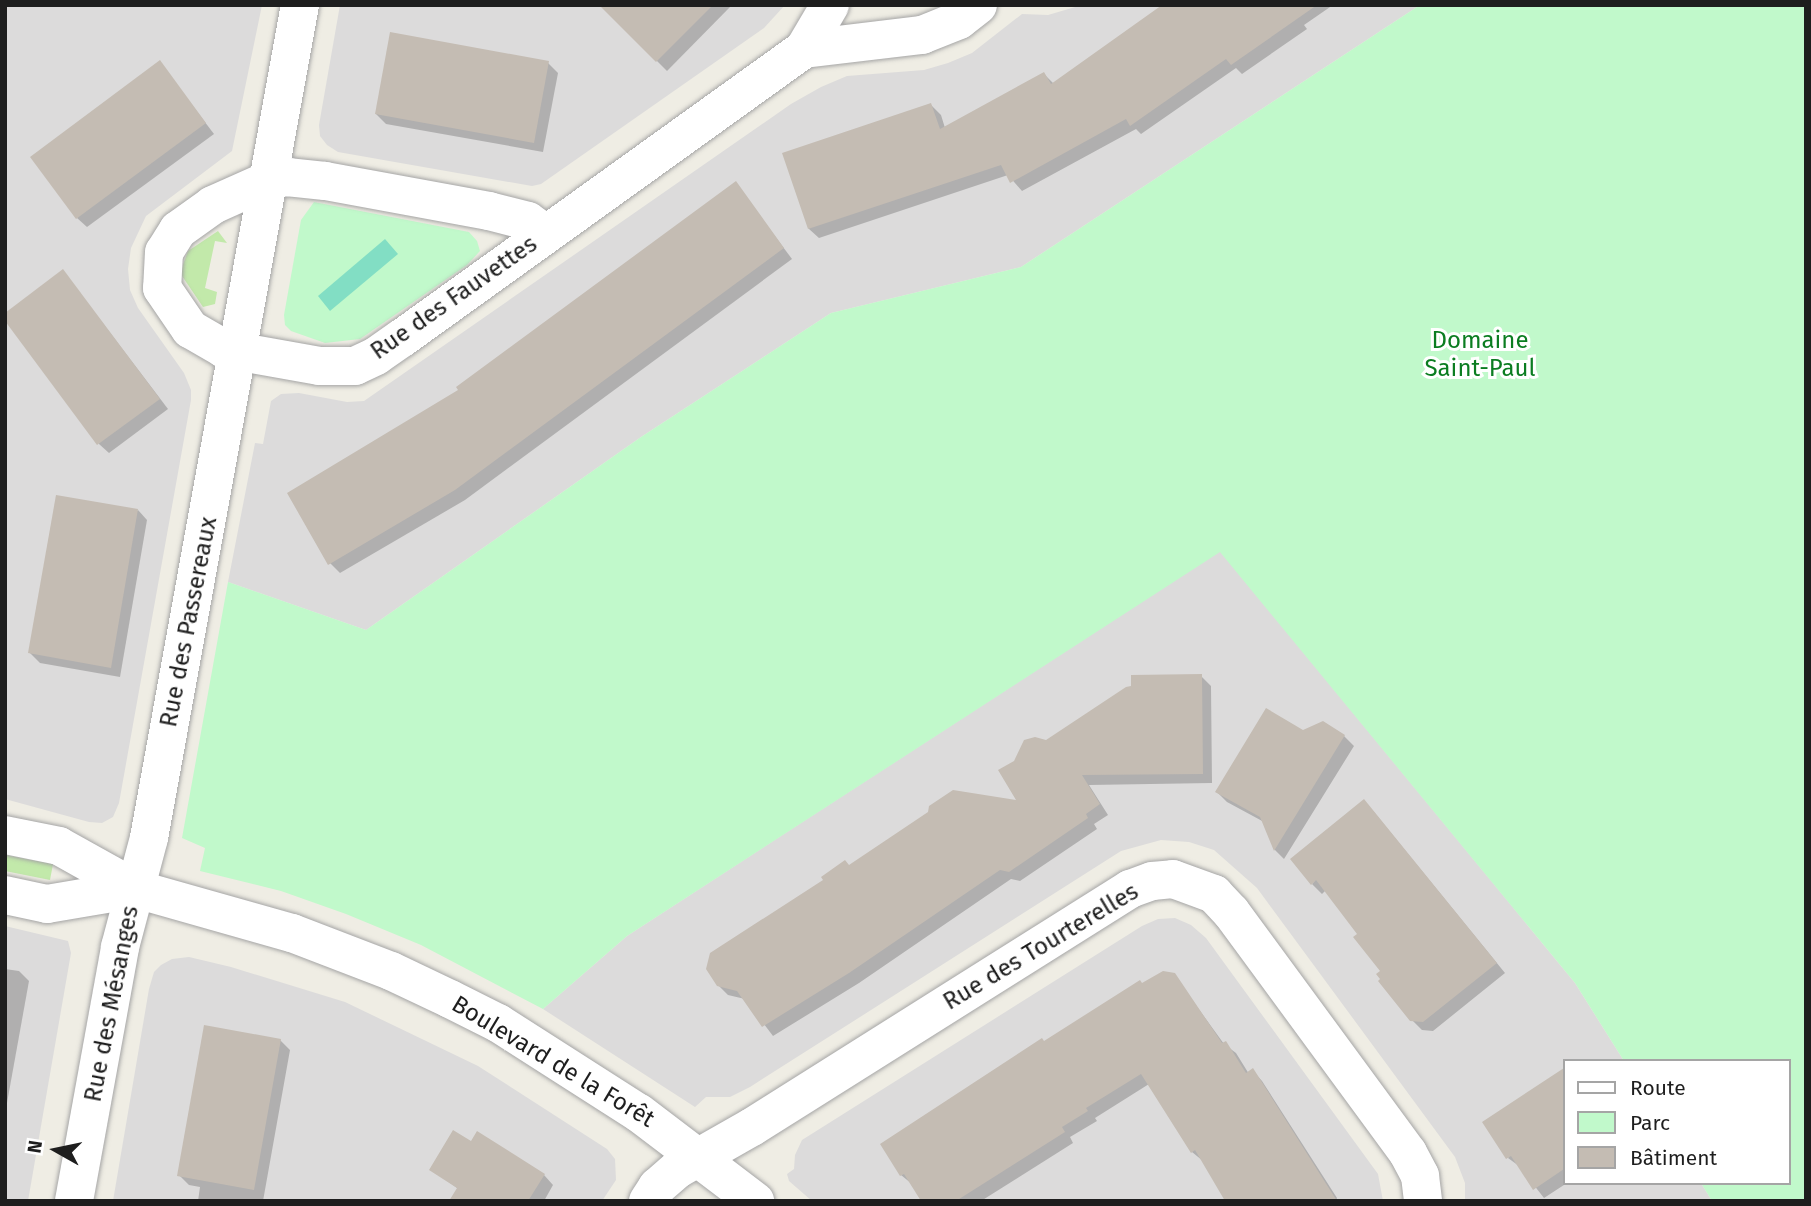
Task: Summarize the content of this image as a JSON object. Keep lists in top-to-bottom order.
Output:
{
  "streets": {
    "street": [
      "Rue des Fauvettes",
      "Rue des Passereaux",
      "Rue des Tourterelles",
      "Rue des Mésanges",
      "Boulevard de la Forêt"
    ]
  },
  "crossings": [
    ["Rue des Fauvettes", "Rue des Passereaux"],
    ["Rue des Passereaux", "Rue des Mésanges"],
    ["Rue des Passereaux", "Boulevard de la Forêt"],
    ["Rue des Tourterelles", "Boulevard de la Forêt"],
    ["Rue des Mésanges", "Boulevard de la Forêt"]
  ],
  "parks": ["Domaine Saint-Paul"],
  "legend": ["Route", "Parc", "Bâtiment"],
  "north": "left"
}
